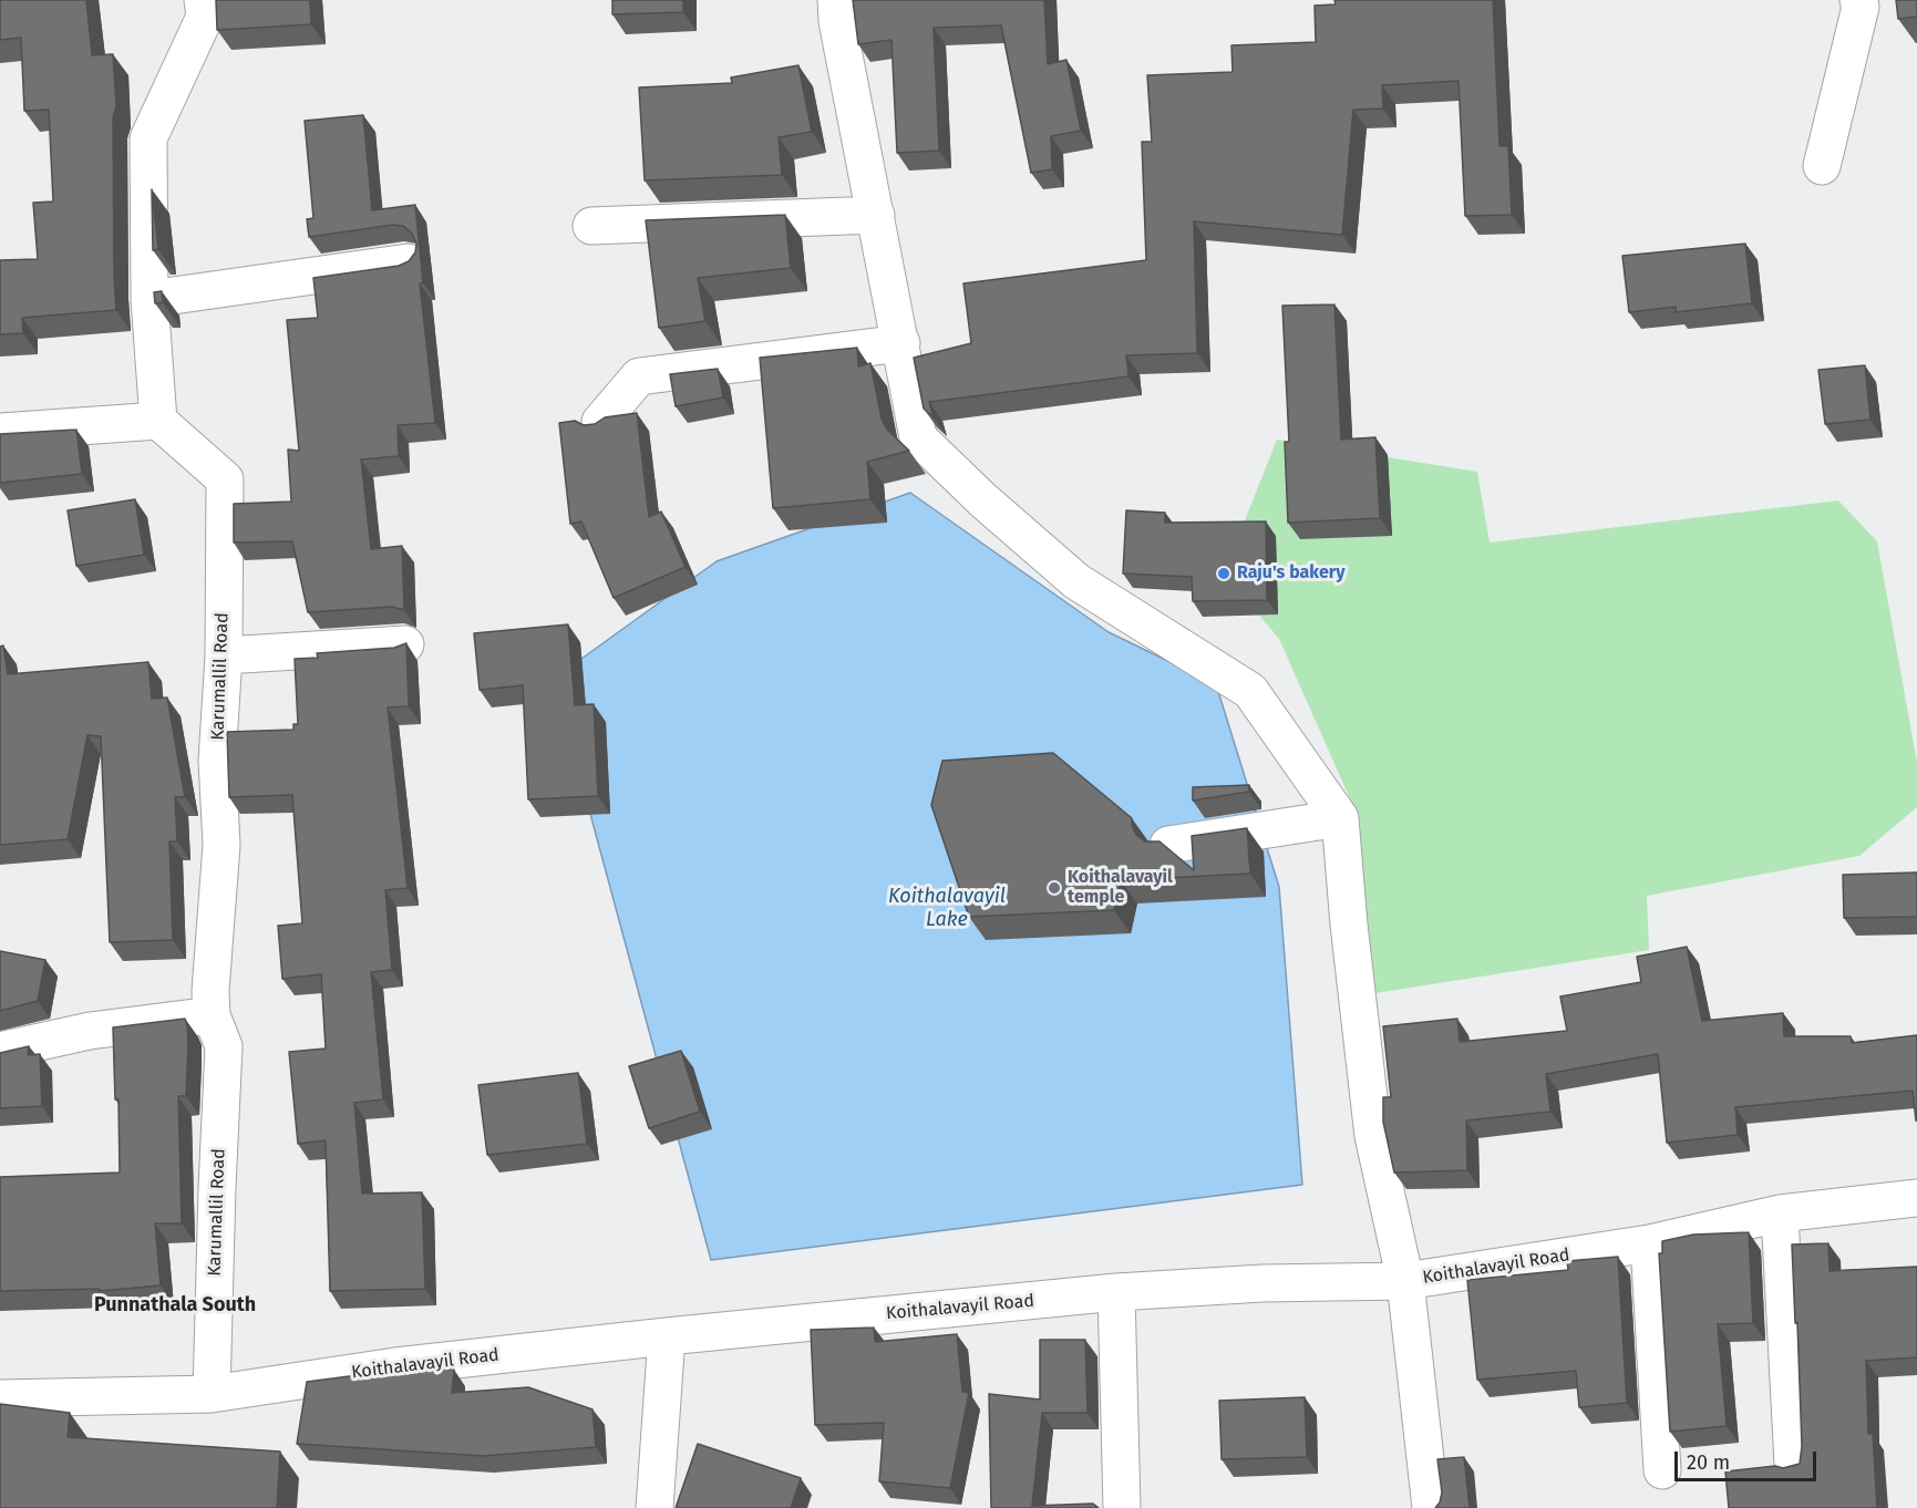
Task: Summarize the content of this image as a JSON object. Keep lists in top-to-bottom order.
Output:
{
  "streets": {
    "street": ["Karumallil Road", "Koithalavayil Road"]
  },
  "crossings": [
    ["Karumallil Road", "Koithalavayil Road"]
  ],
  "districts": ["Punnathala South"],
  "water": ["Koithalavayil Lake"],
  "places": ["Raju's bakery", "Koithalavayil temple"],
  "scale_bar": "20 m"
}
